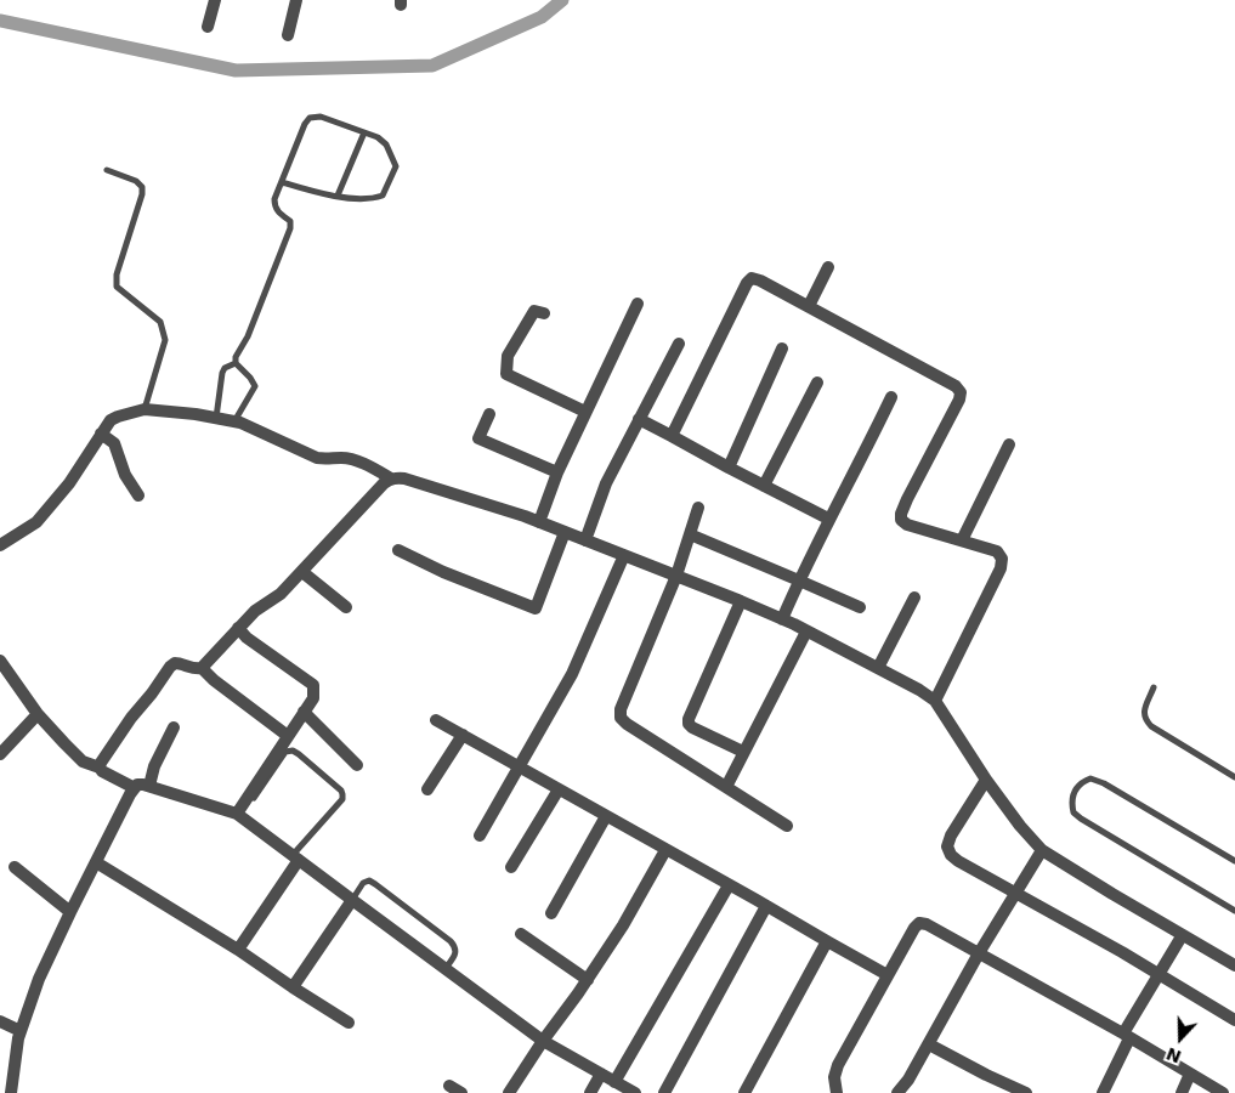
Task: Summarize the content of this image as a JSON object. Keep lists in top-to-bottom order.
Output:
{
  "north": "bottom"
}
